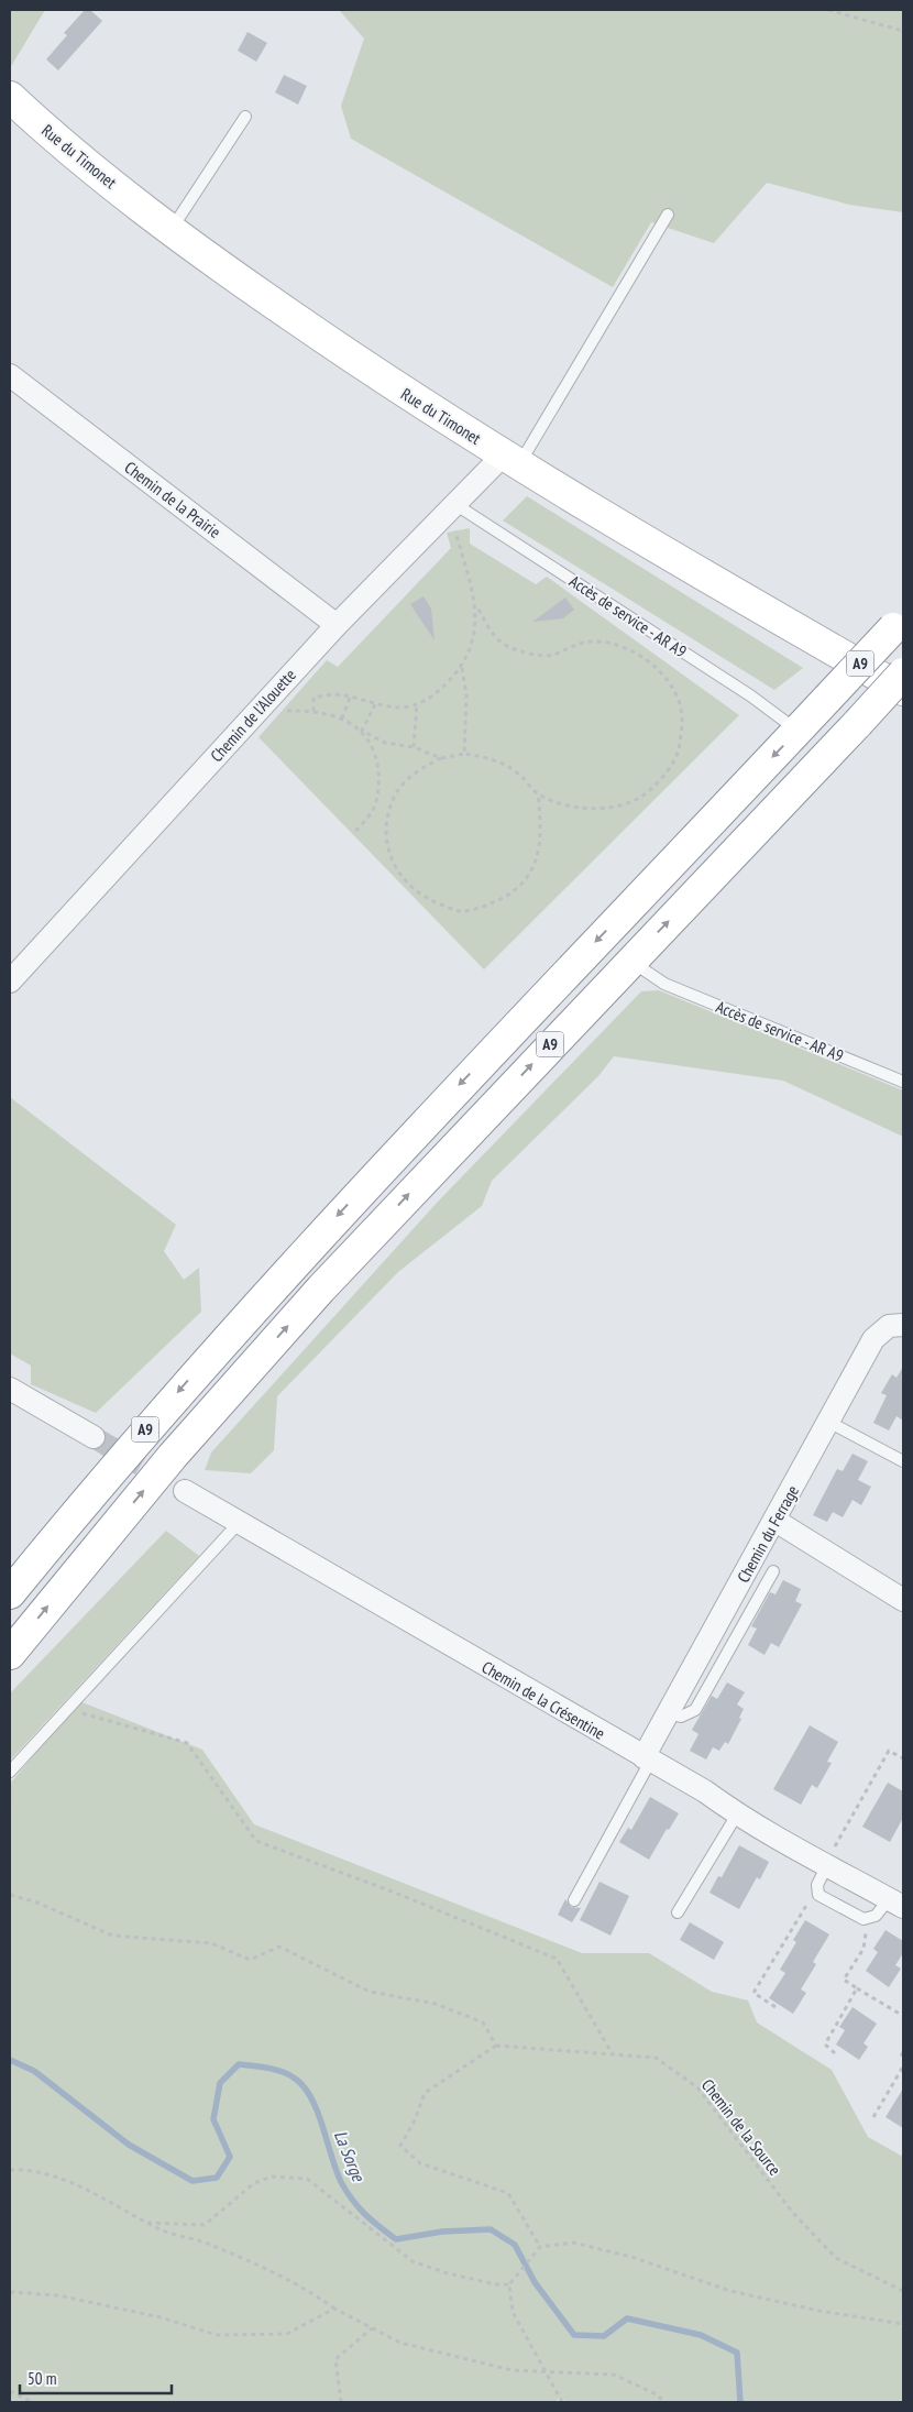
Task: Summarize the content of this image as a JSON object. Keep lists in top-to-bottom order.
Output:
{
  "streets": {
    "main road": ["Rue du Timonet", "A9"],
    "street": [
      "Chemin de la Prairie",
      "Chemin de l'Alouette",
      "Chemin du Ferrage",
      "Chemin de la Crésentine"
    ],
    "lane": ["Accès de service - AR A9"],
    "path": ["Chemin de la Source"]
  },
  "crossings": [
    ["Rue du Timonet", "Chemin de l'Alouette"],
    ["Chemin de la Prairie", "Chemin de l'Alouette"],
    ["Accès de service - AR A9", "A9"],
    ["Accès de service - AR A9", "Chemin de l'Alouette"],
    ["Chemin du Ferrage", "Chemin de la Crésentine"]
  ],
  "water": ["La Sorge"],
  "scale_bar": "50 m"
}
